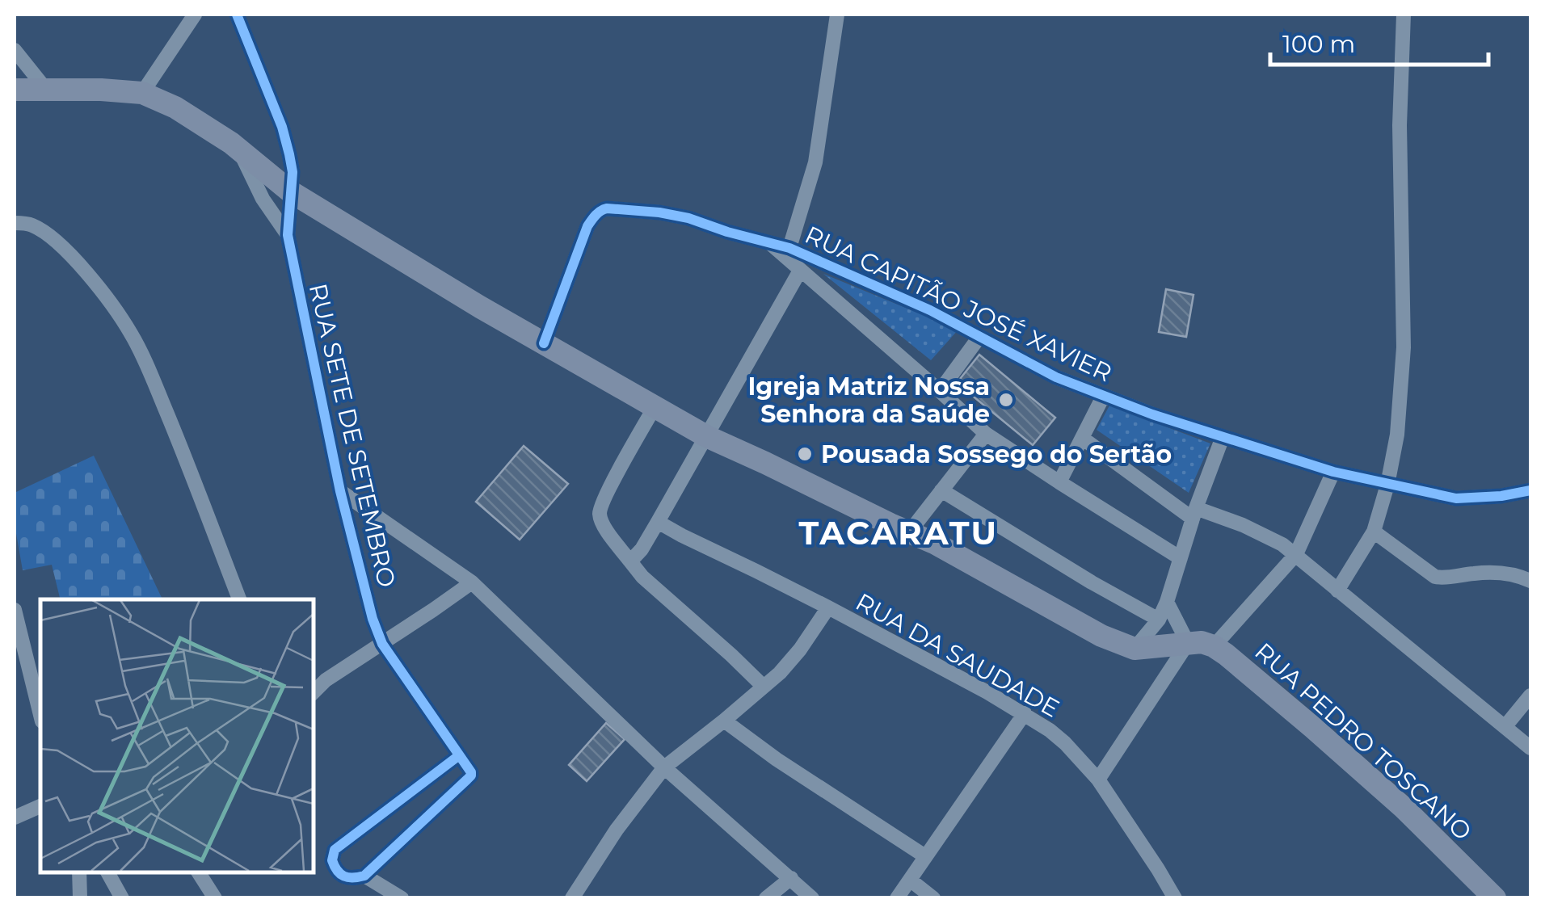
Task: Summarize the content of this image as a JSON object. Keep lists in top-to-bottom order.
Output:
{
  "streets": {
    "main road": ["RUA PEDRO TOSCANO"],
    "street": ["RUA CAPITÃO JOSÉ XAVIER", "RUA SETE DE SETEMBRO", "RUA DA SAUDADE"]
  },
  "districts": ["TACARATU"],
  "places": ["Igreja Matriz Nossa Senhora da Saúde", "Pousada Sossego do Sertão"],
  "scale_bar": "100 m"
}
